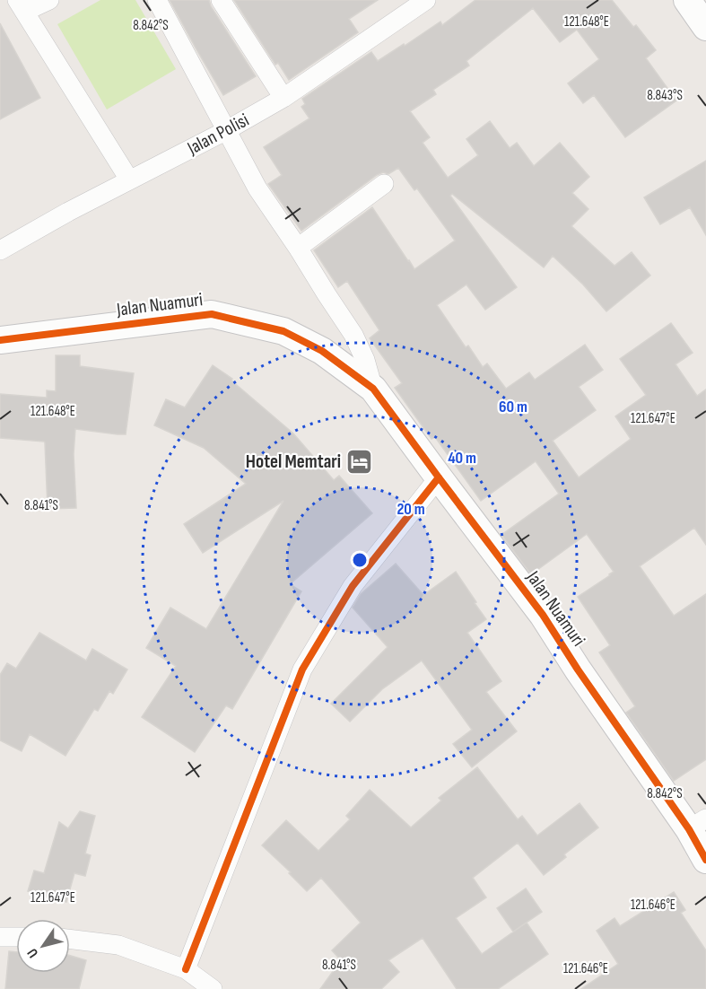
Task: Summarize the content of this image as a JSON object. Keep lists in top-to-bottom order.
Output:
{
  "streets": {
    "street": ["Jalan Polisi", "Jalan Nuamuri"]
  },
  "places": {
    "hotel": ["Hotel Memtari"]
  },
  "north": "bottom left",
  "coordinates": [
    "121.648°E",
    "8.842°S",
    "8.843°S",
    "121.647°E",
    "8.841°S",
    "121.646°E"
  ],
  "rings": ["60 m", "40 m", "20 m"]
}
